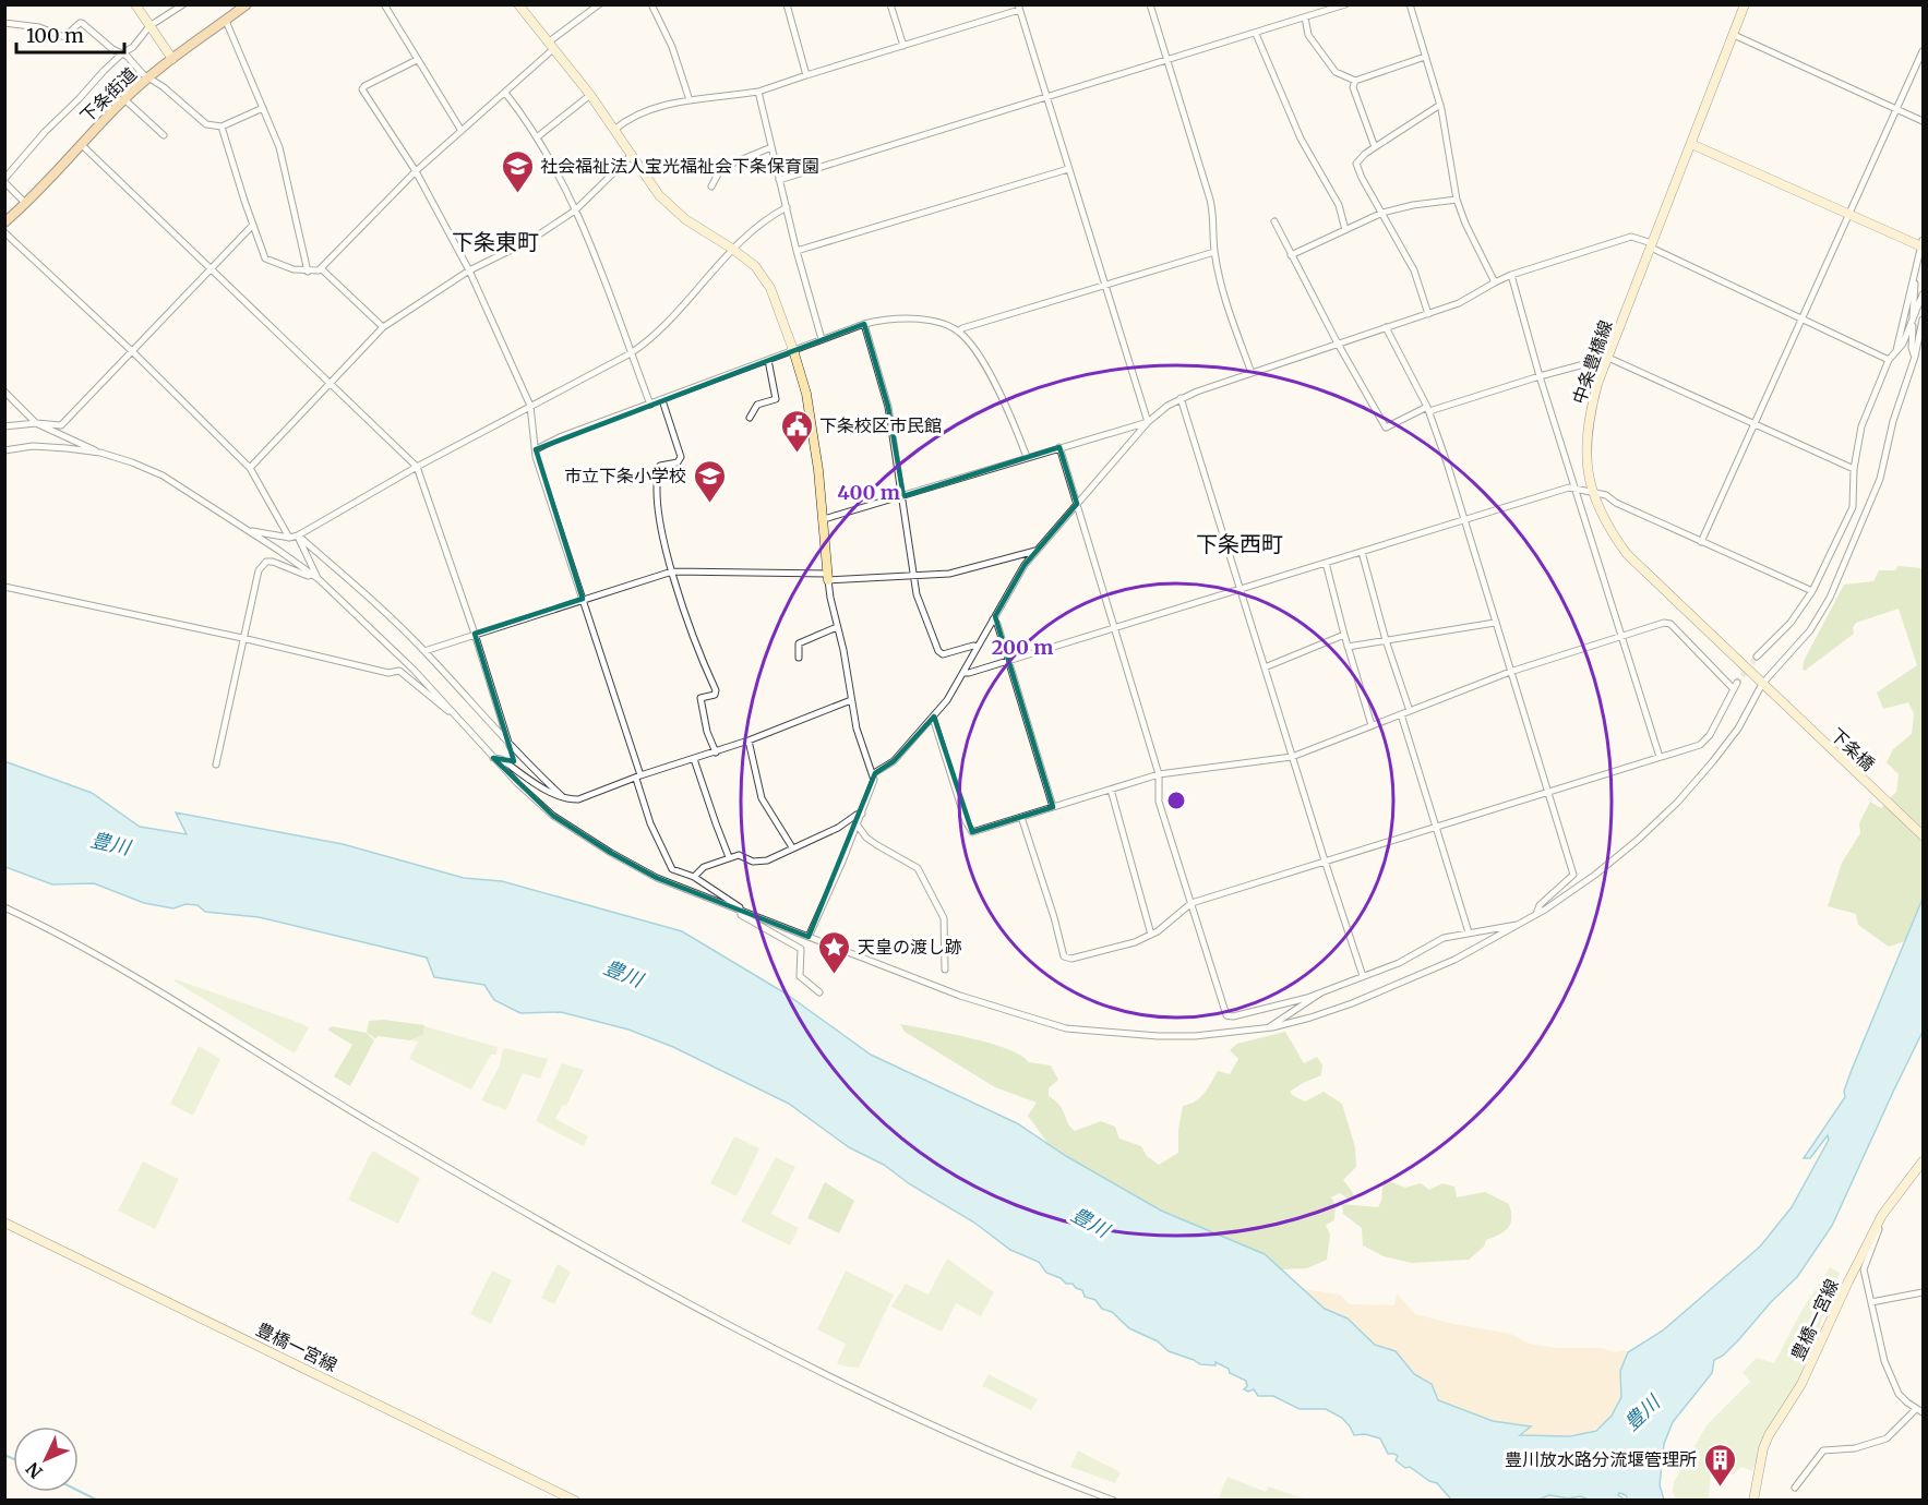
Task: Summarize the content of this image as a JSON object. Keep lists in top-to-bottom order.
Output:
{
  "streets": {
    "main road": [
      "下条街道",
      "中条豊橋線",
      "下条橋",
      "豊橋一宮線"
    ]
  },
  "crossings": [
    ["中条豊橋線", "下条橋"]
  ],
  "districts": ["下条東町", "下条西町"],
  "water": ["豊川"],
  "places": {
    "school or university": ["社会福祉法人宝光福祉会下条保育園", "市立下条小学校"],
    "public building": ["下条校区市民館"],
    "place": ["天皇の渡し跡"],
    "building": ["豊川放水路分流堰管理所"]
  },
  "scale_bar": "100 m",
  "north": "bottom left",
  "rings": ["400 m", "200 m"]
}
